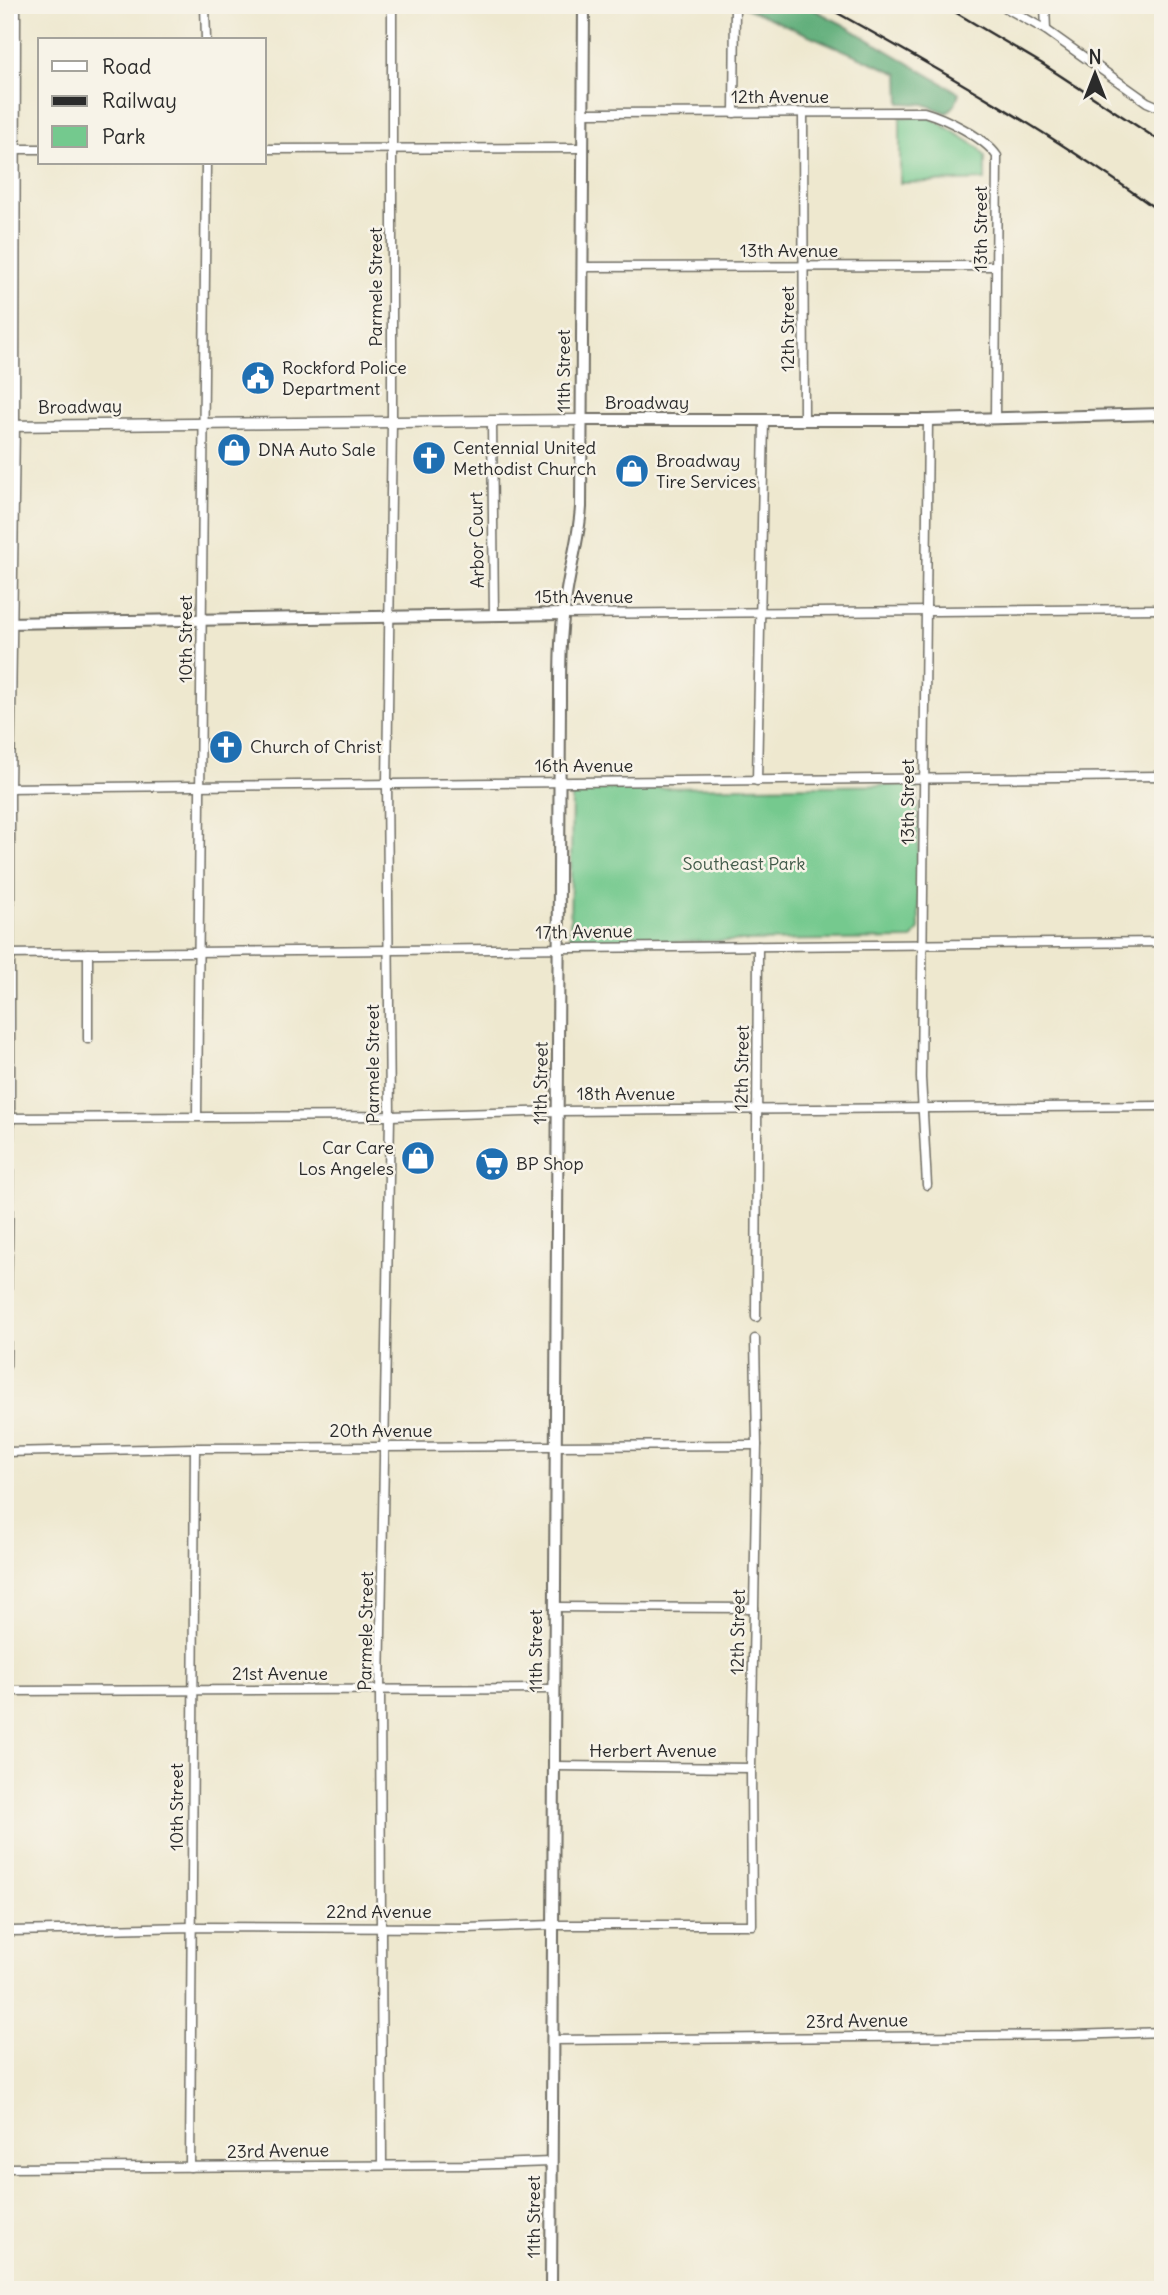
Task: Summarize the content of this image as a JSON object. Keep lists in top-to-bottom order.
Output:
{
  "streets": {
    "main road": ["11th Street", "Broadway", "15th Avenue"],
    "street": [
      "12th Avenue",
      "13th Street",
      "13th Avenue",
      "Parmele Street",
      "12th Street",
      "Arbor Court",
      "10th Street",
      "16th Avenue",
      "17th Avenue",
      "18th Avenue",
      "20th Avenue",
      "21st Avenue",
      "Herbert Avenue",
      "22nd Avenue",
      "23rd Avenue"
    ]
  },
  "crossings": [
    ["12th Avenue", "13th Street"],
    ["12th Avenue", "12th Street"],
    ["12th Avenue", "11th Street"],
    ["13th Street", "13th Avenue"],
    ["13th Street", "Broadway"],
    ["13th Street", "15th Avenue"],
    ["13th Street", "16th Avenue"],
    ["13th Street", "17th Avenue"],
    ["13th Street", "18th Avenue"],
    ["13th Avenue", "12th Street"],
    ["13th Avenue", "11th Street"],
    ["Parmele Street", "Broadway"],
    ["Parmele Street", "15th Avenue"],
    ["Parmele Street", "16th Avenue"],
    ["Parmele Street", "17th Avenue"],
    ["Parmele Street", "18th Avenue"],
    ["Parmele Street", "20th Avenue"],
    ["Parmele Street", "21st Avenue"],
    ["Parmele Street", "22nd Avenue"],
    ["Parmele Street", "23rd Avenue"],
    ["12th Street", "Broadway"],
    ["12th Street", "17th Avenue"],
    ["12th Street", "18th Avenue"],
    ["12th Street", "20th Avenue"],
    ["12th Street", "Herbert Avenue"],
    ["12th Street", "22nd Avenue"],
    ["11th Street", "Broadway"],
    ["11th Street", "15th Avenue"],
    ["11th Street", "16th Avenue"],
    ["11th Street", "17th Avenue"],
    ["11th Street", "18th Avenue"],
    ["11th Street", "20th Avenue"],
    ["11th Street", "21st Avenue"],
    ["11th Street", "Herbert Avenue"],
    ["11th Street", "22nd Avenue"],
    ["11th Street", "23rd Avenue"],
    ["Broadway", "Arbor Court"],
    ["Broadway", "10th Street"],
    ["Arbor Court", "15th Avenue"],
    ["15th Avenue", "10th Street"],
    ["10th Street", "16th Avenue"],
    ["10th Street", "17th Avenue"],
    ["10th Street", "18th Avenue"],
    ["10th Street", "20th Avenue"],
    ["10th Street", "21st Avenue"],
    ["10th Street", "22nd Avenue"],
    ["10th Street", "23rd Avenue"]
  ],
  "parks": ["Southeast Park"],
  "places": {
    "public building": ["Rockford Police Department"],
    "shop": ["DNA Auto Sale", "Broadway Tire Services", "Car Care Los Angeles"],
    "church": ["Centennial United Methodist Church", "Church of Christ"],
    "supermarket": ["BP Shop"]
  },
  "legend": ["Road", "Railway", "Park"],
  "north": "top"
}
